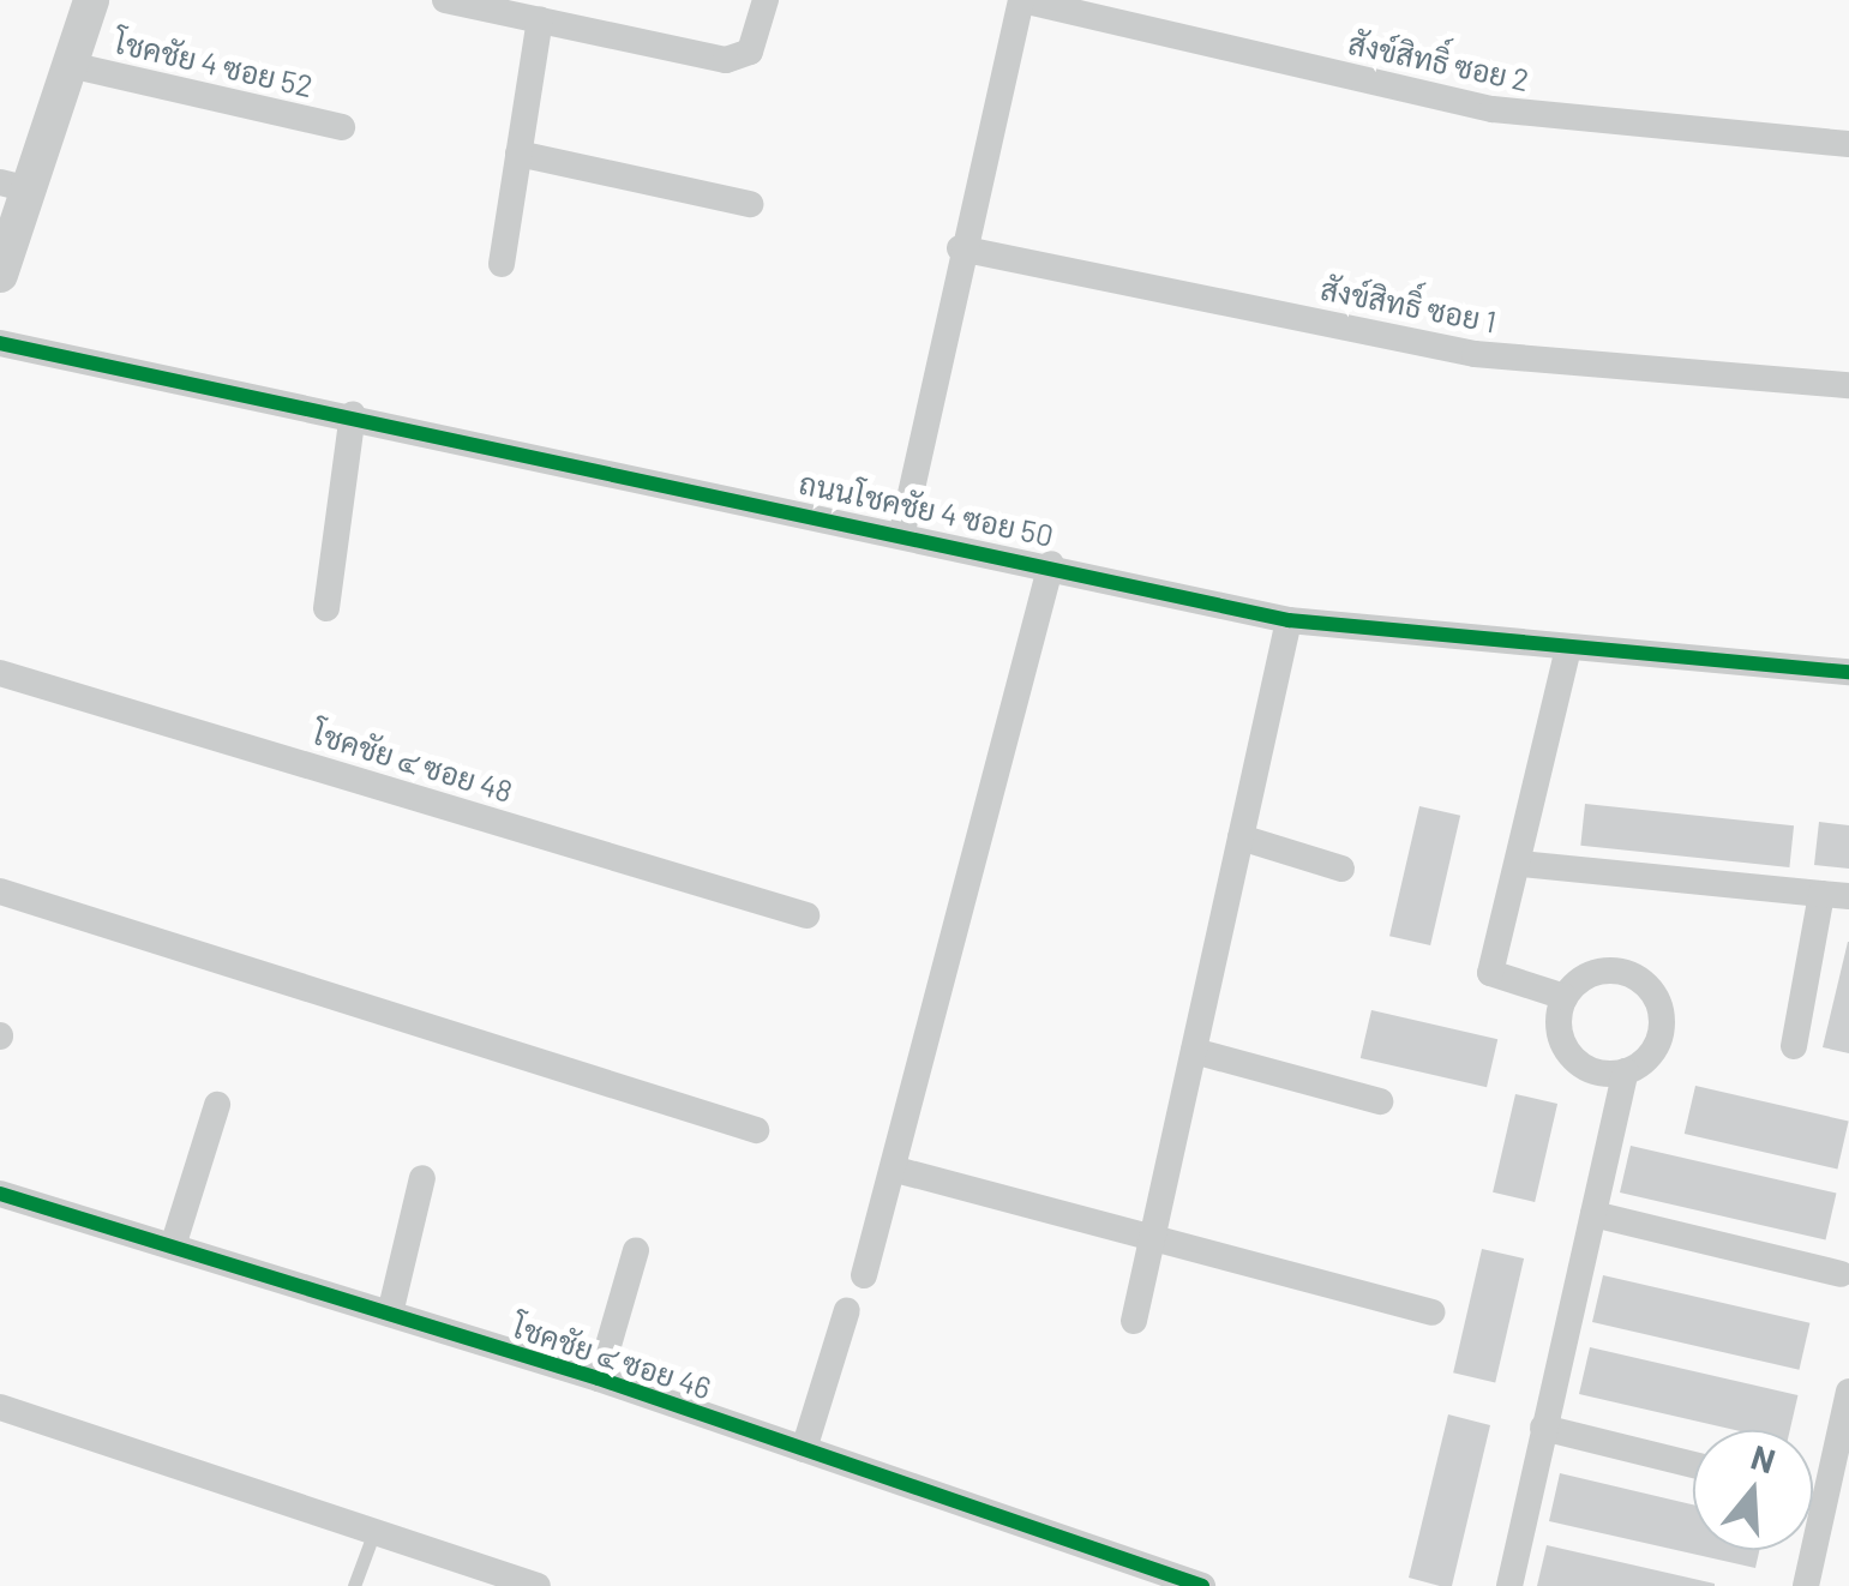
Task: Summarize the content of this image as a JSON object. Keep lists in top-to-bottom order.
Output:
{
  "streets": {
    "street": [
      "สังข์สิทธิ์ ซอย 2",
      "โชคชัย 4 ซอย 52",
      "สังข์สิทธิ์ ซอย 1",
      "ถนนโชคชัย 4 ซอย 50",
      "โชคชัย ๔ ซอย 48",
      "โชคชัย ๔ ซอย 46"
    ]
  },
  "north": "top"
}
